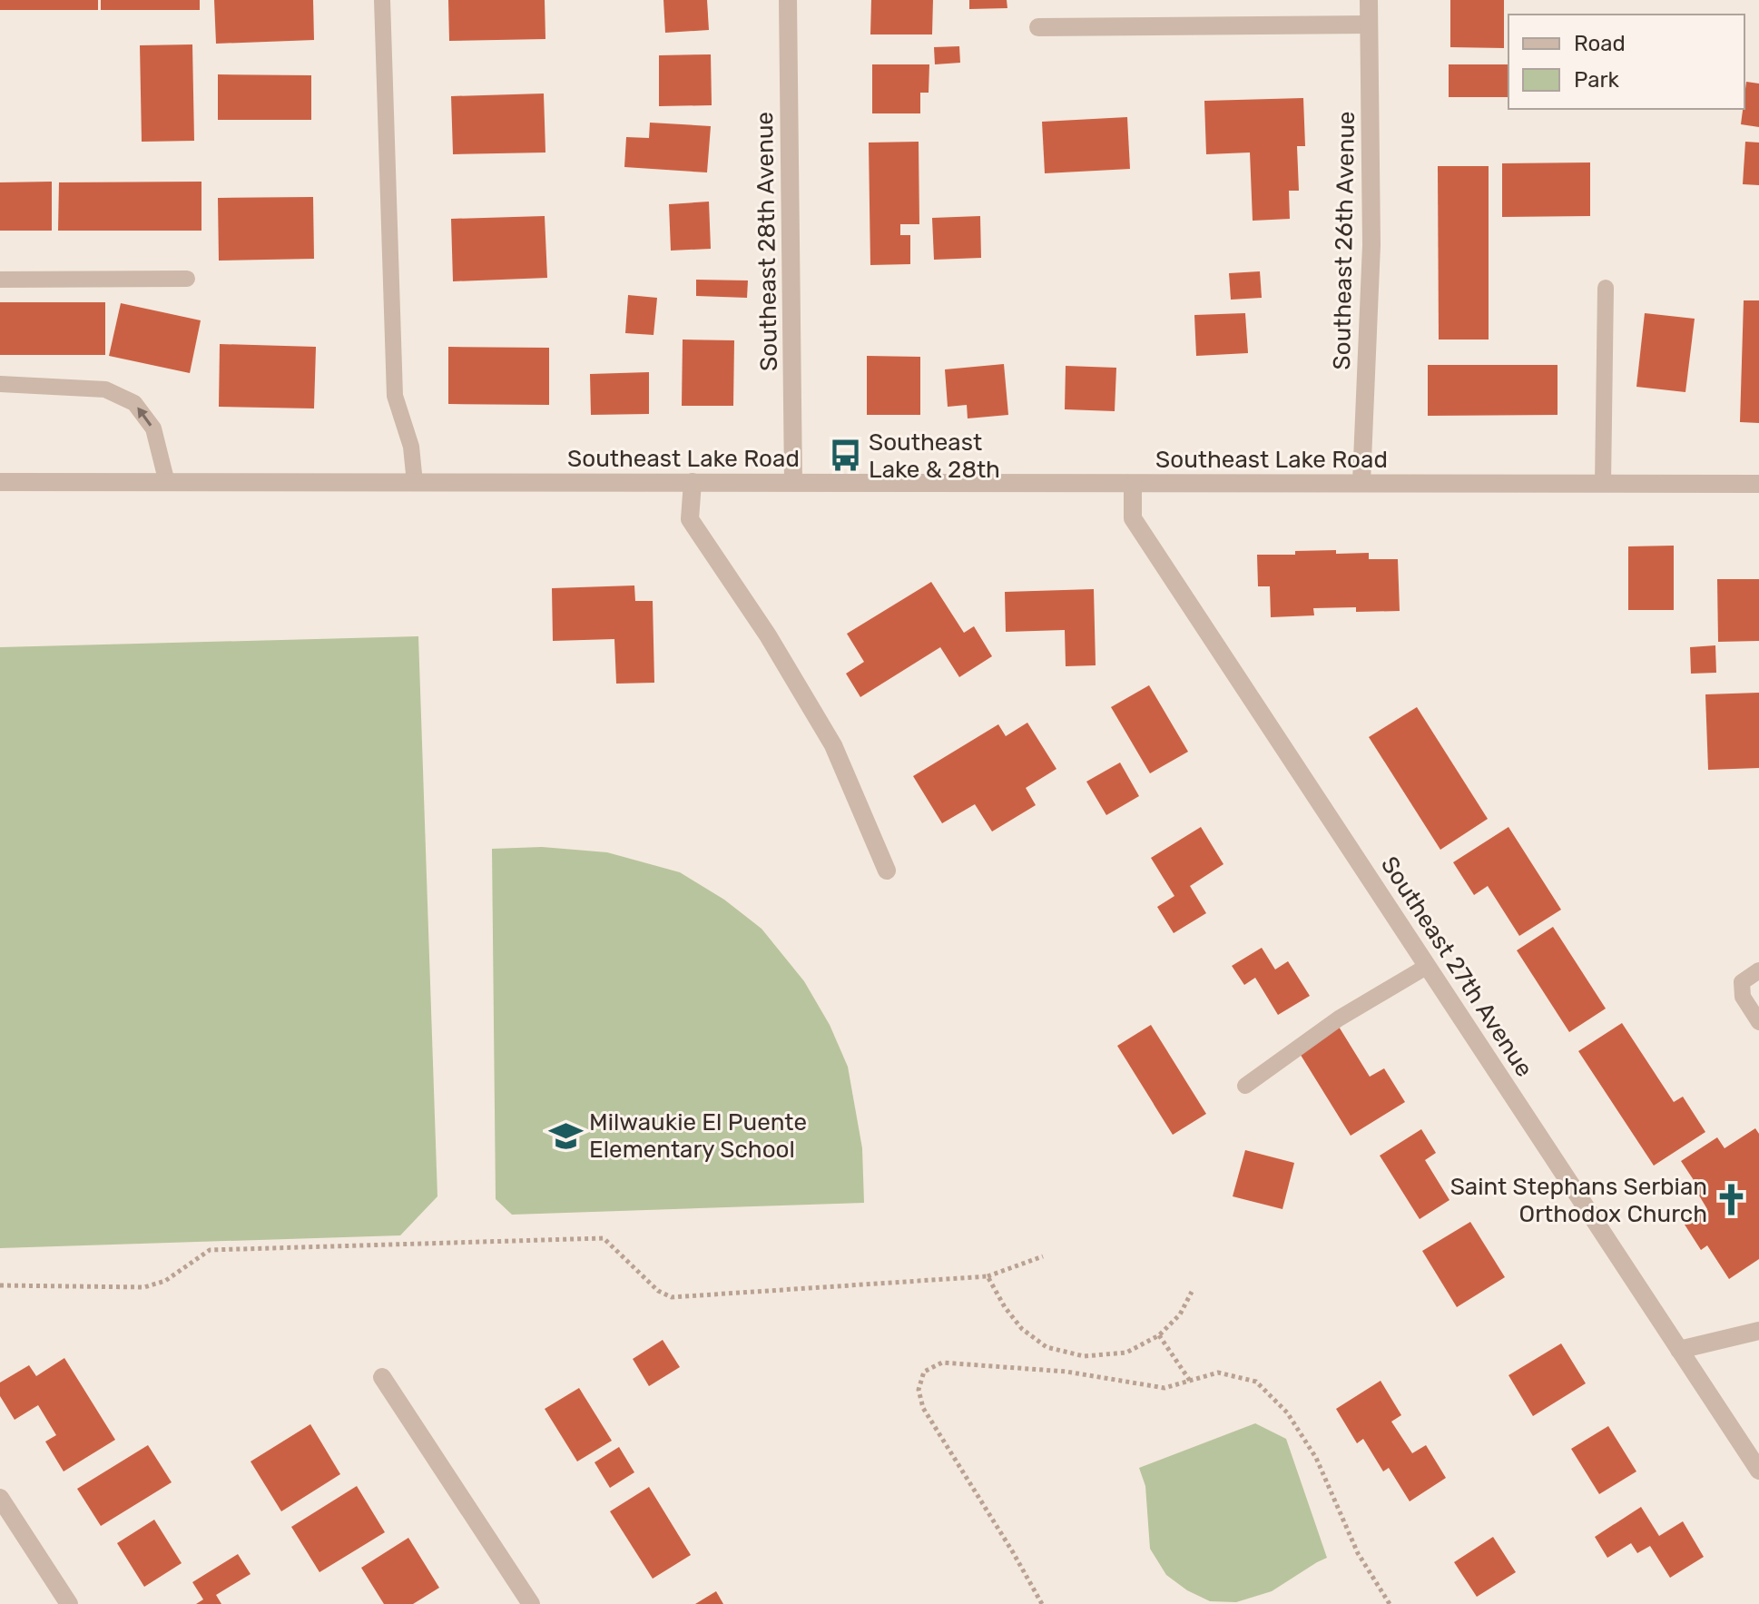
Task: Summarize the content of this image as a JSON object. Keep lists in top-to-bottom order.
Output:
{
  "streets": {
    "street": [
      "Southeast 26th Avenue",
      "Southeast 28th Avenue",
      "Southeast Lake Road",
      "Southeast 27th Avenue"
    ]
  },
  "crossings": [
    ["Southeast 26th Avenue", "Southeast Lake Road"],
    ["Southeast 28th Avenue", "Southeast Lake Road"],
    ["Southeast Lake Road", "Southeast 27th Avenue"]
  ],
  "places": {
    "bus stop": ["Southeast Lake & 28th"],
    "school or university": ["Milwaukie El Puente Elementary School"],
    "church": ["Saint Stephans Serbian Orthodox Church"]
  },
  "legend": ["Road", "Park"]
}
